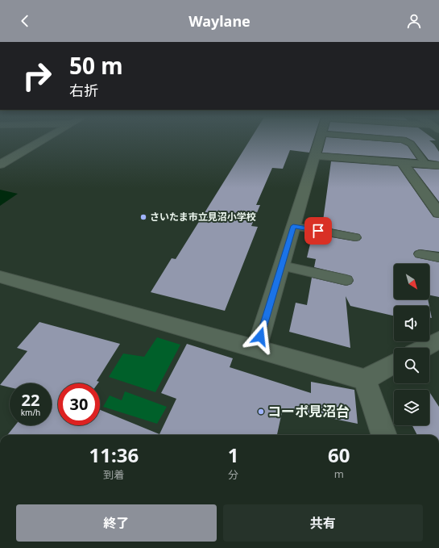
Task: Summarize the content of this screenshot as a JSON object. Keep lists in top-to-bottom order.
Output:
{
  "places": ["さいたま市立見沼小学校", "コーポ見沼台"],
  "north": "bottom right",
  "page": {
    "header": "Waylane",
    "turn": ["50 m", "右折"],
    "speed": "22 km/h",
    "limit": "30",
    "eta": [
      "11:36",
      "到着",
      "1",
      "分",
      "60",
      "m"
    ],
    "buttons": ["終了", "共有"]
  }
}
